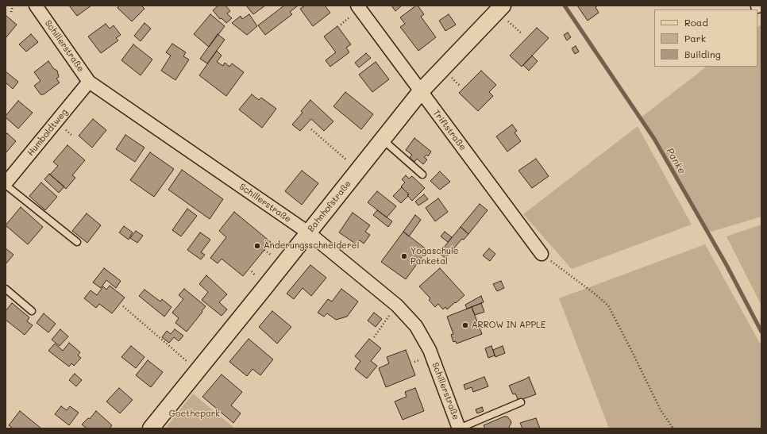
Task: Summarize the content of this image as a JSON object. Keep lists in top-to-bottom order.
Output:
{
  "streets": {
    "street": [
      "Schillerstraße",
      "Triftstraße",
      "Humboldtweg",
      "Bahnhofstraße"
    ]
  },
  "crossings": [
    ["Schillerstraße", "Humboldtweg"],
    ["Schillerstraße", "Bahnhofstraße"],
    ["Triftstraße", "Bahnhofstraße"]
  ],
  "water": ["Panke"],
  "parks": ["Goethepark"],
  "places": ["Änderungsschneiderei", "Yogaschule Panketal", "ARROW IN APPLE"],
  "legend": ["Road", "Park", "Building"]
}
